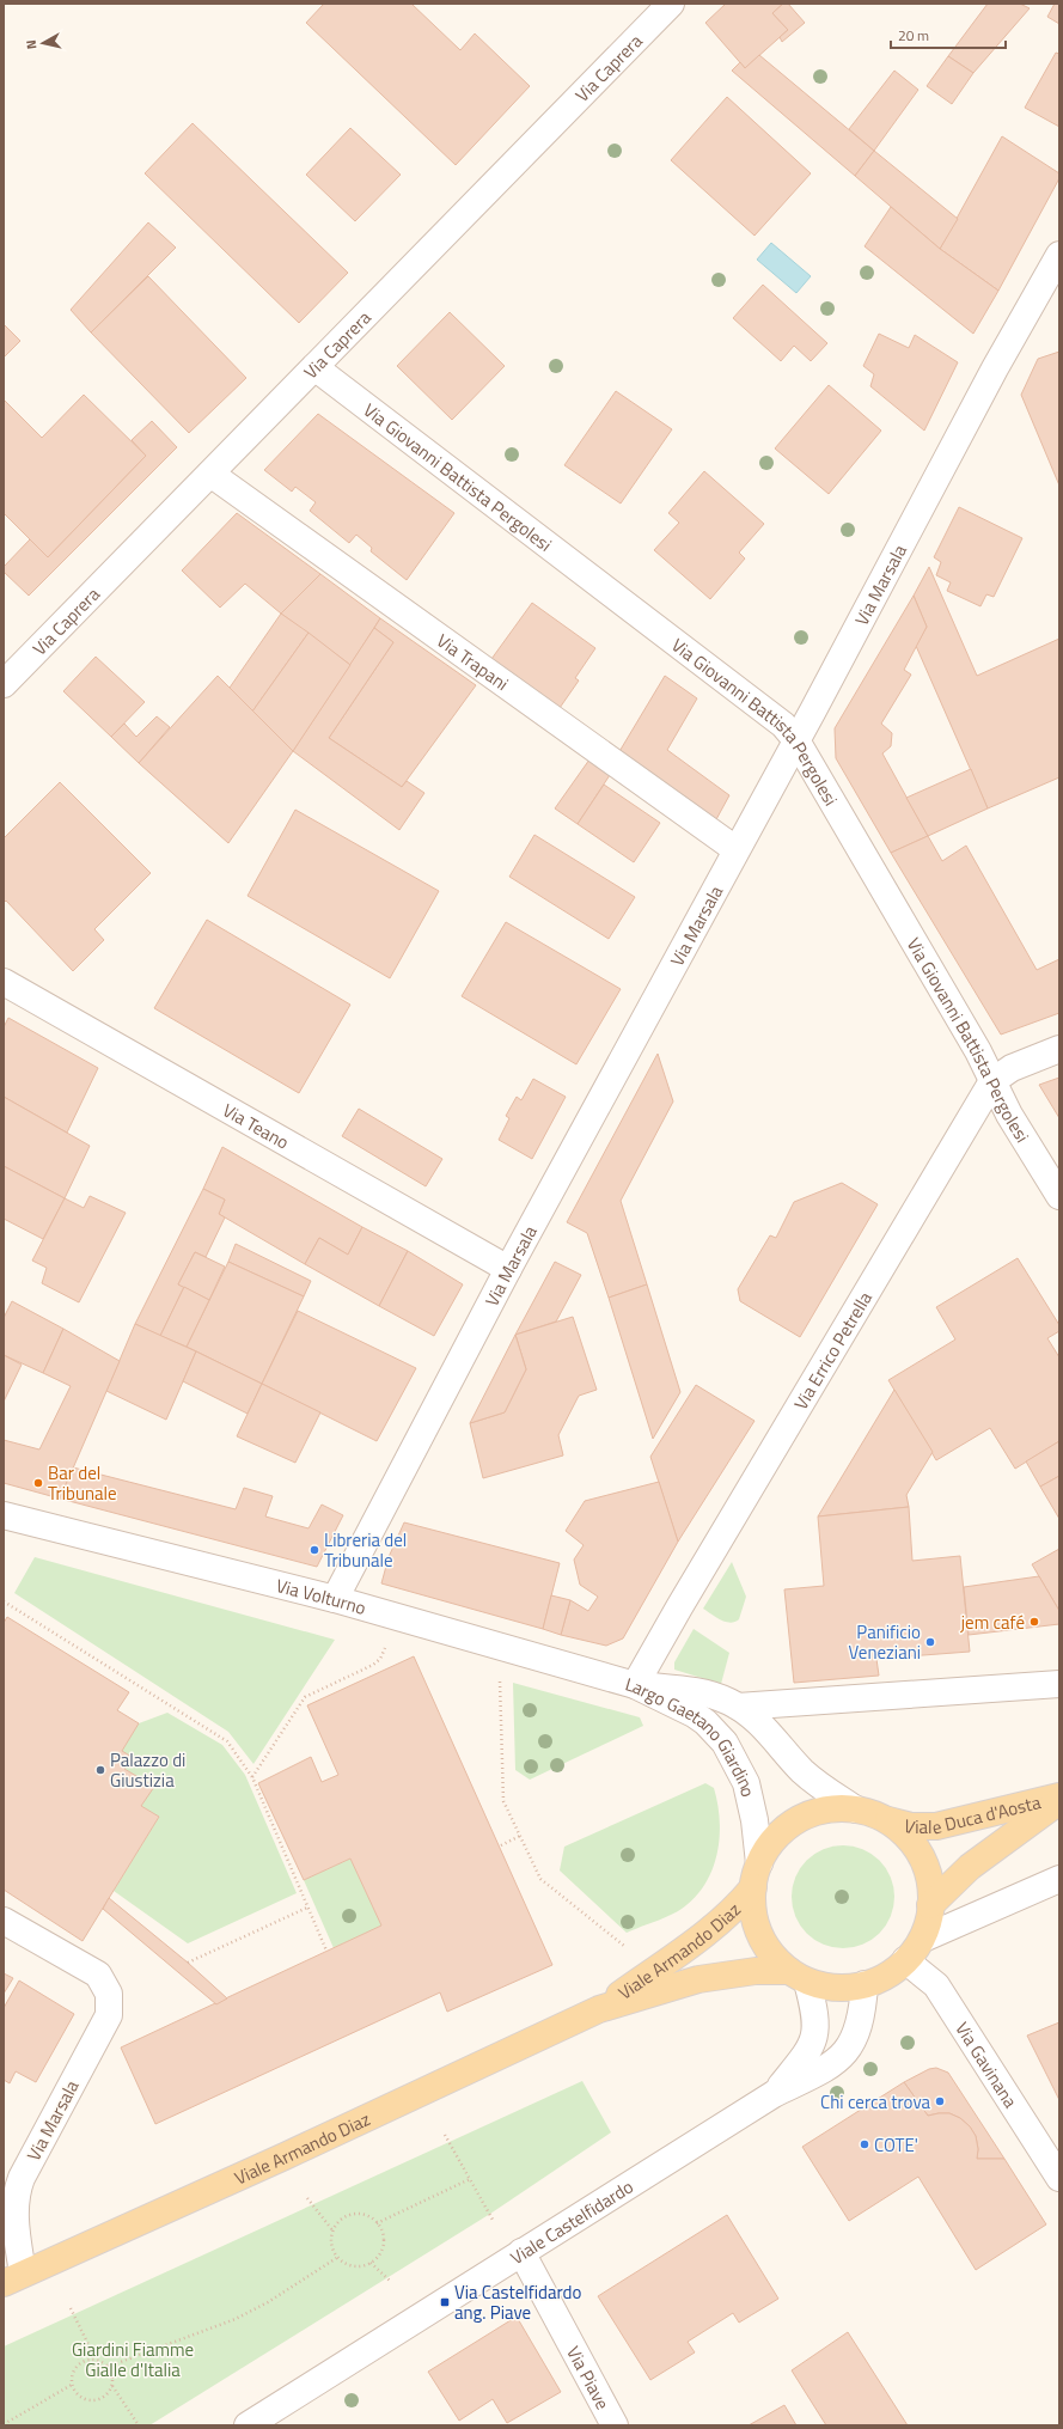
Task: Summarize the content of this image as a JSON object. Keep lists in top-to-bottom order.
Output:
{
  "streets": {
    "main road": ["Viale Duca d'Aosta", "Viale Armando Diaz"],
    "street": [
      "Via Caprera",
      "Via Giovanni Battista Pergolesi",
      "Via Marsala",
      "Via Trapani",
      "Via Teano",
      "Via Errico Petrella",
      "Via Volturno",
      "Largo Gaetano Giardino",
      "Via Gavinana",
      "Viale Castelfidardo",
      "Via Piave"
    ]
  },
  "crossings": [
    ["Via Caprera", "Via Giovanni Battista Pergolesi"],
    ["Via Caprera", "Via Trapani"],
    ["Via Giovanni Battista Pergolesi", "Via Marsala"],
    ["Via Giovanni Battista Pergolesi", "Via Errico Petrella"],
    ["Via Marsala", "Via Trapani"],
    ["Via Marsala", "Via Teano"],
    ["Via Marsala", "Via Volturno"],
    ["Via Marsala", "Viale Armando Diaz"],
    ["Via Errico Petrella", "Via Volturno"],
    ["Via Errico Petrella", "Largo Gaetano Giardino"],
    ["Via Volturno", "Largo Gaetano Giardino"],
    ["Largo Gaetano Giardino", "Viale Duca d'Aosta"],
    ["Largo Gaetano Giardino", "Viale Armando Diaz"],
    ["Viale Duca d'Aosta", "Viale Armando Diaz"],
    ["Viale Armando Diaz", "Via Gavinana"],
    ["Viale Armando Diaz", "Viale Castelfidardo"],
    ["Viale Castelfidardo", "Via Piave"]
  ],
  "parks": ["Giardini Fiamme Gialle d'Italia"],
  "places": {
    "other": [
      "Bar del Tribunale",
      "Libreria del Tribunale",
      "jem café",
      "Panificio Veneziani",
      "Palazzo di Giustizia",
      "Chi cerca trova",
      "COTE'"
    ],
    "transit": ["Via Castelfidardo ang. Piave"]
  },
  "scale_bar": "20 m",
  "north": "left"
}
